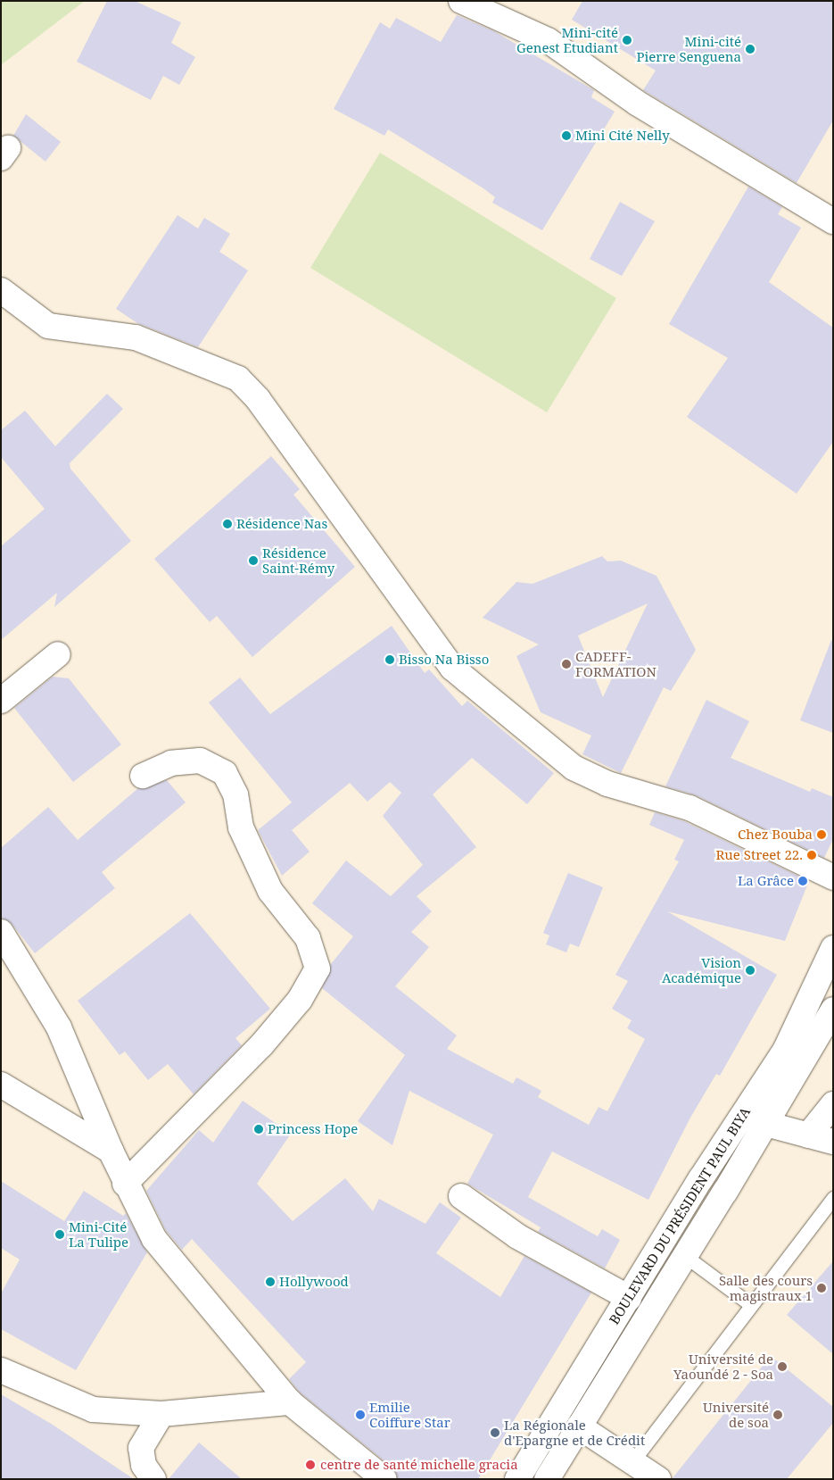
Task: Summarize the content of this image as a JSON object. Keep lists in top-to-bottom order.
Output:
{
  "streets": {
    "street": ["BOULEVARD DU PRÉSIDENT PAUL BIYA"]
  },
  "places": [
    "Mini-cité Genest Etudiant",
    "Mini-cité Pierre Senguena",
    "Mini Cité Nelly",
    "Résidence Nas",
    "Résidence Saint-Rémy",
    "Bisso Na Bisso",
    "CADEFF- FORMATION",
    "Chez Bouba",
    "Rue Street 22.",
    "La Grâce",
    "Vision Académique",
    "Princess Hope",
    "Mini-Cité La Tulipe",
    "Hollywood",
    "Salle des cours magistraux 1",
    "Université de Yaoundé 2 - Soa",
    "Emilie Coiffure Star",
    "Université de soa",
    "La Régionale d'Epargne et de Crédit",
    "centre de santé michelle gracia"
  ]
}
